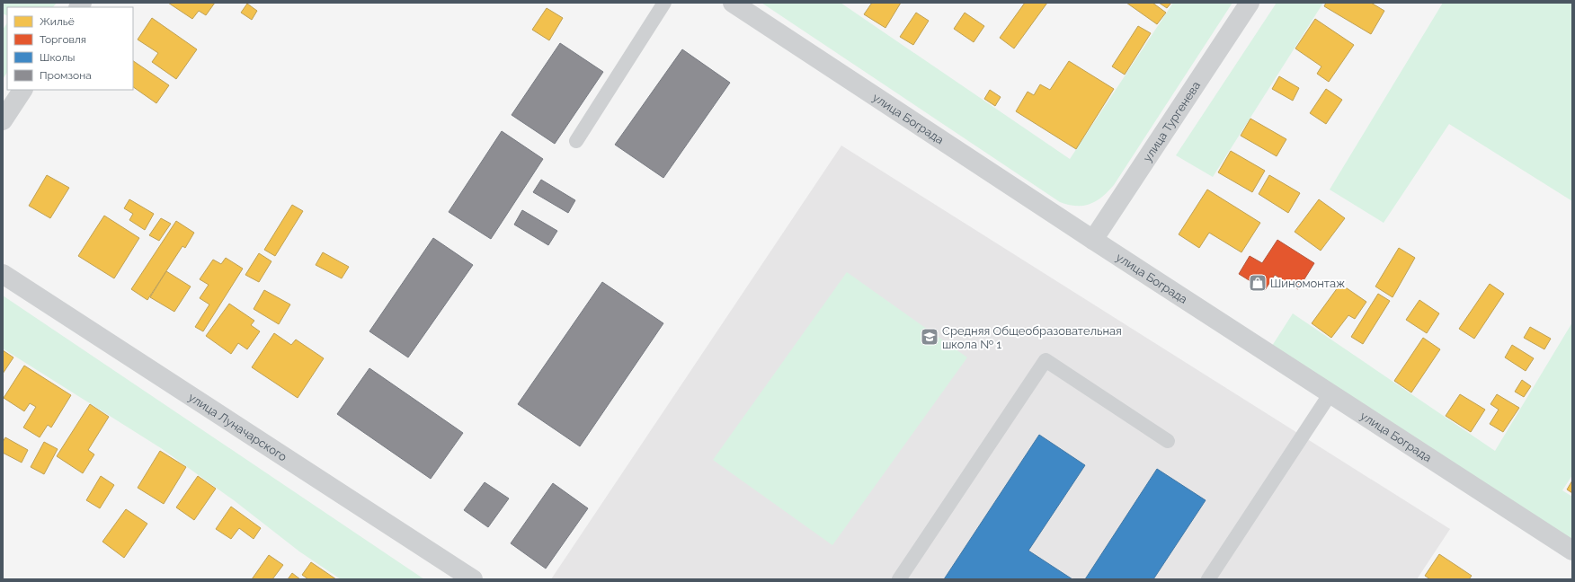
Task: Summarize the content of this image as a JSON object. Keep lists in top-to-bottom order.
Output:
{
  "streets": {
    "street": ["улица Бограда", "улица Тургенева", "улица Луначарского"]
  },
  "crossings": [
    ["улица Бограда", "улица Тургенева"]
  ],
  "places": {
    "shop": ["Шиномонтаж"],
    "school or university": ["Средняя Общеобразовательная школа № 1"]
  },
  "legend": [
    "Жильё",
    "Торговля",
    "Школы",
    "Промзона"
  ]
}
